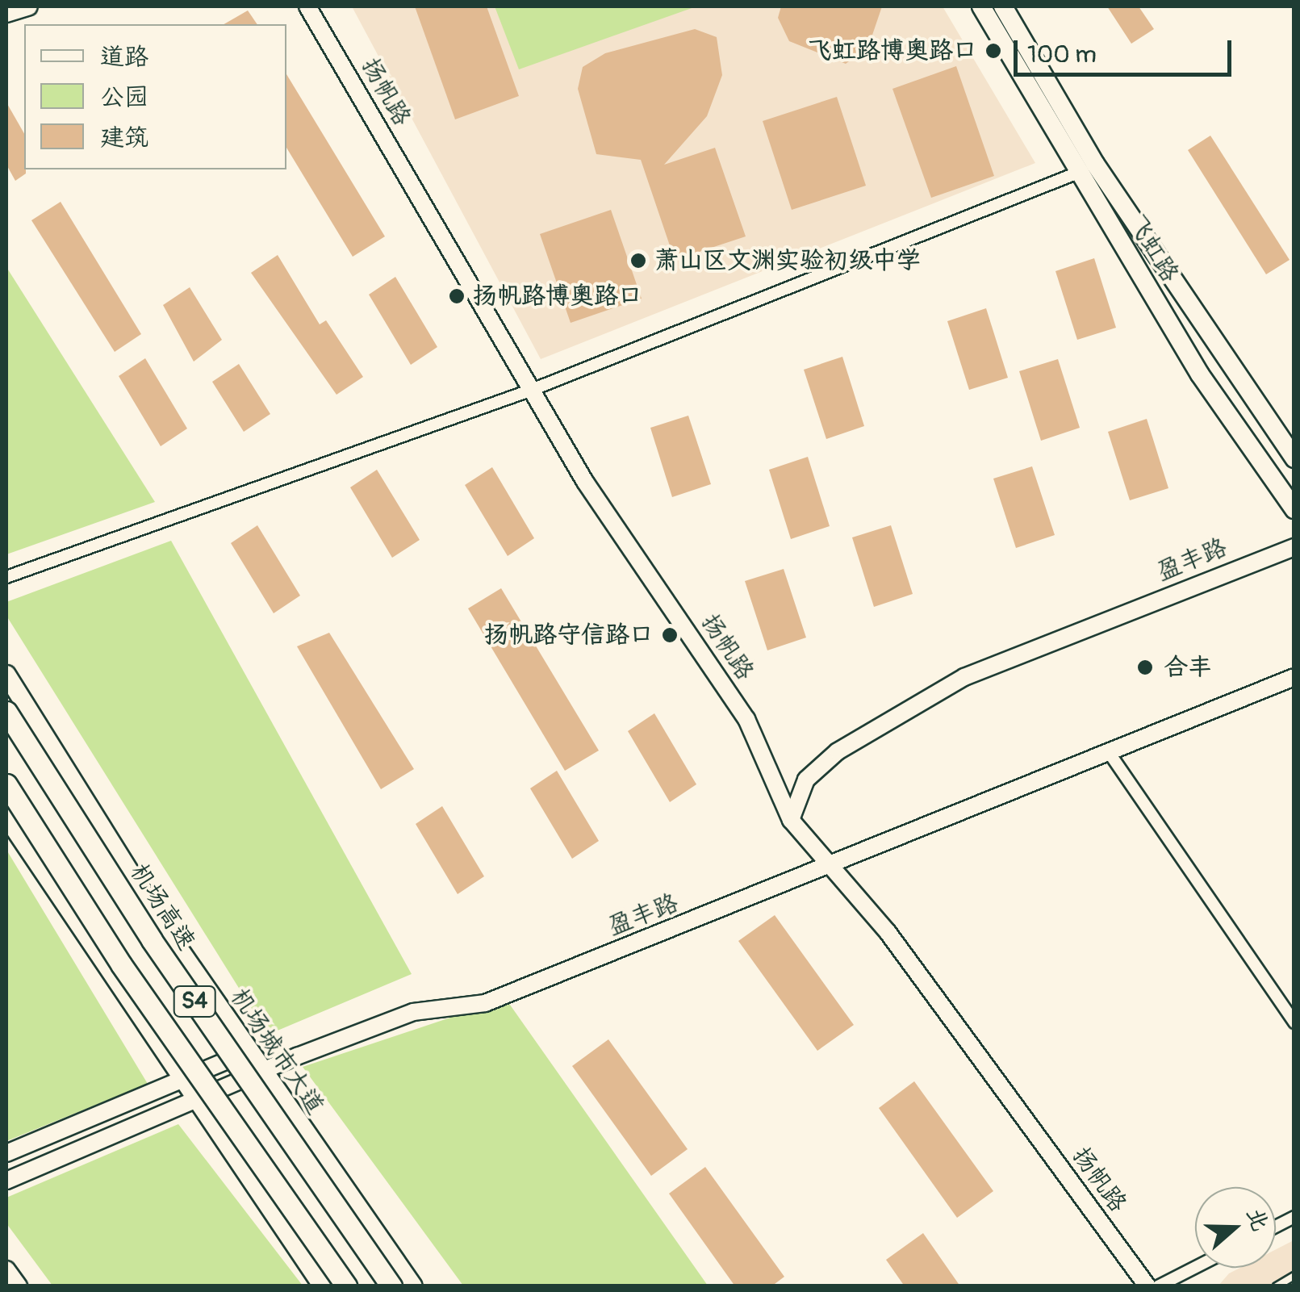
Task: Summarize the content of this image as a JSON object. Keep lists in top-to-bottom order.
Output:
{
  "streets": {
    "highway": ["机场高速", "S4"],
    "main road": [
      "扬帆路",
      "飞虹路",
      "盈丰路",
      "机场城市大道"
    ]
  },
  "crossings": [
    ["扬帆路", "盈丰路"],
    ["盈丰路", "机场城市大道"]
  ],
  "places": [
    "飞虹路博奥路口",
    "萧山区文渊实验初级中学",
    "扬帆路博奥路口",
    "扬帆路守信路口",
    "合丰"
  ],
  "legend": ["道路", "公园", "建筑"],
  "scale_bar": "100 m",
  "north": "right"
}
